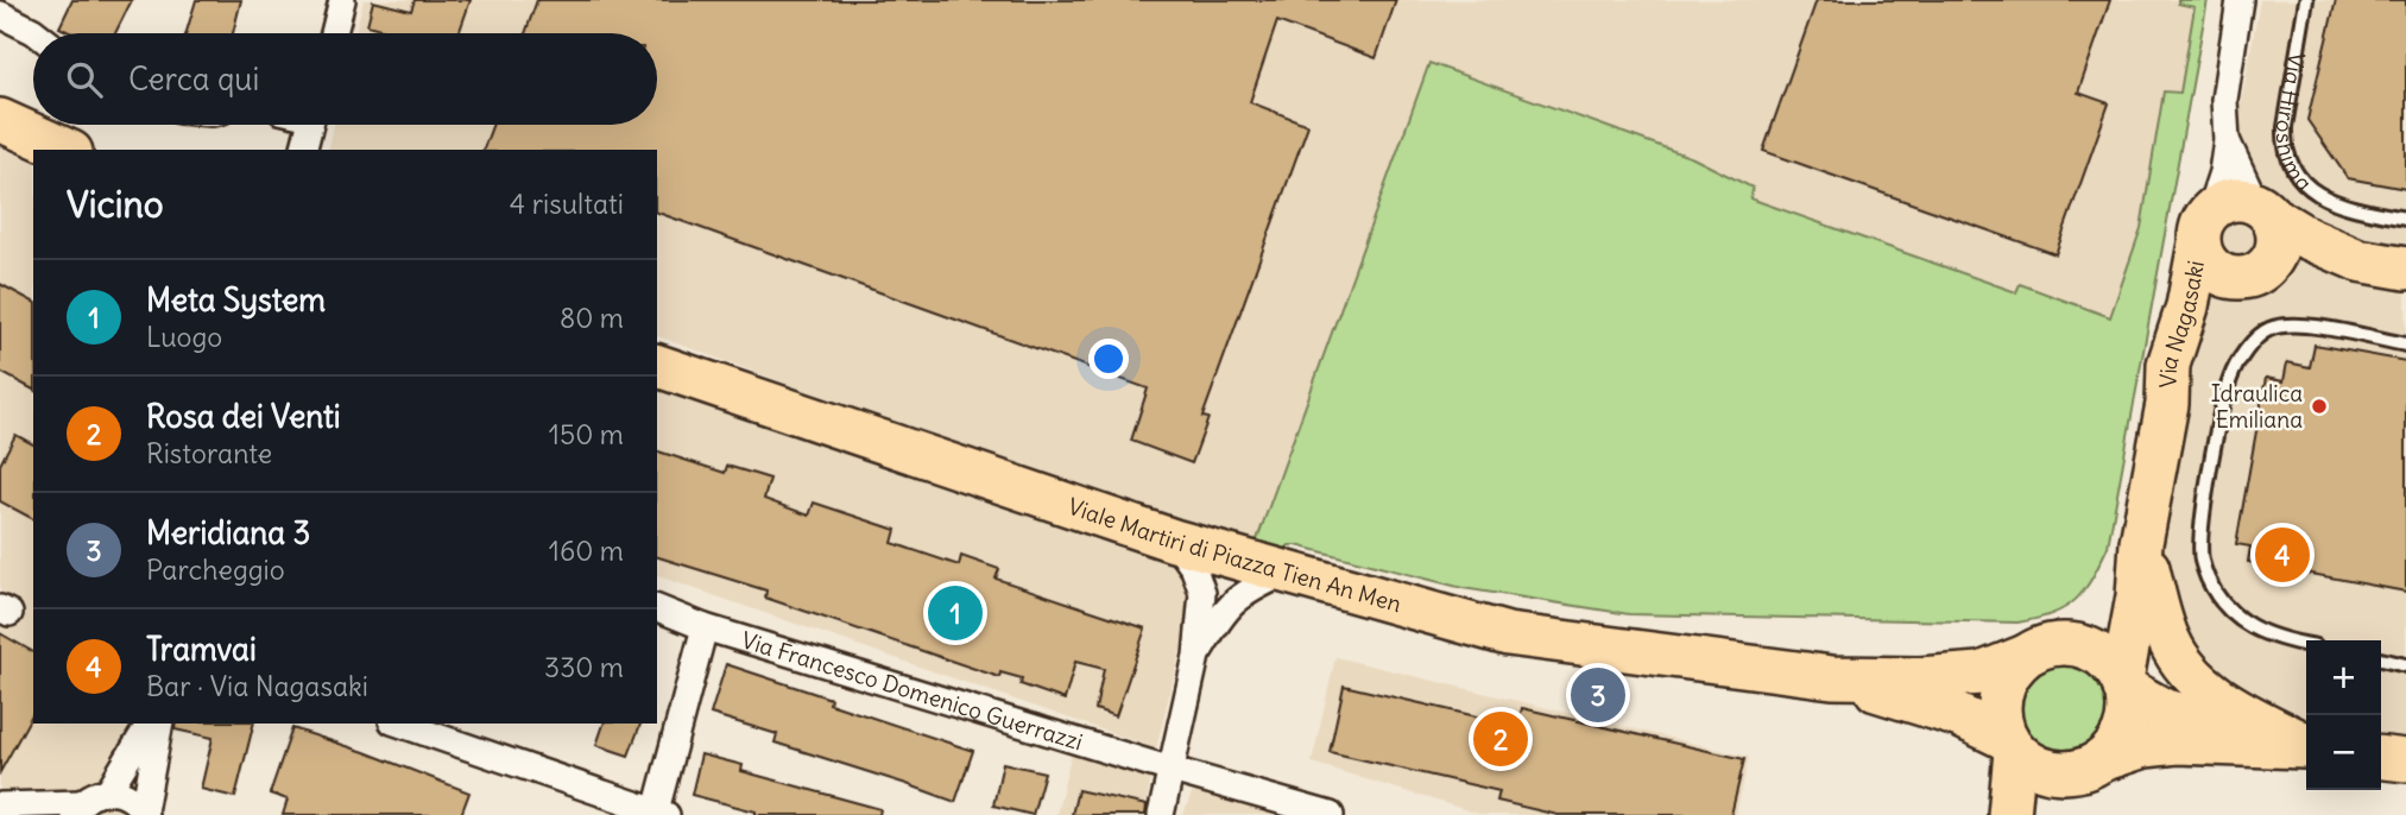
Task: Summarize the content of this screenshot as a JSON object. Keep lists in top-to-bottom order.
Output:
{
  "streets": {
    "main road": ["Via Nagasaki", "Viale Martiri di Piazza Tien An Men"],
    "street": ["Via Francesco Domenico Guerrazzi"],
    "lane": ["Via Hiroshima"]
  },
  "crossings": [
    ["Via Nagasaki", "Viale Martiri di Piazza Tien An Men"]
  ],
  "places": ["Idraulica Emiliana"],
  "page": {
    "search": "Cerca qui",
    "heading": ["Vicino", "4 risultati"],
    "list": [
      {
        "mark": "1",
        "name": "Meta System",
        "note": "Luogo",
        "value": "80 m"
      },
      {
        "mark": "2",
        "name": "Rosa dei Venti",
        "note": "Ristorante",
        "value": "150 m"
      },
      {
        "mark": "3",
        "name": "Meridiana 3",
        "note": "Parcheggio",
        "value": "160 m"
      },
      {
        "mark": "4",
        "name": "Tramvai",
        "note": "Bar · Via Nagasaki",
        "value": "330 m"
      }
    ],
    "pins": [
      "4",
      "1",
      "3",
      "2"
    ],
    "map_buttons": ["+", "−"]
  }
}
